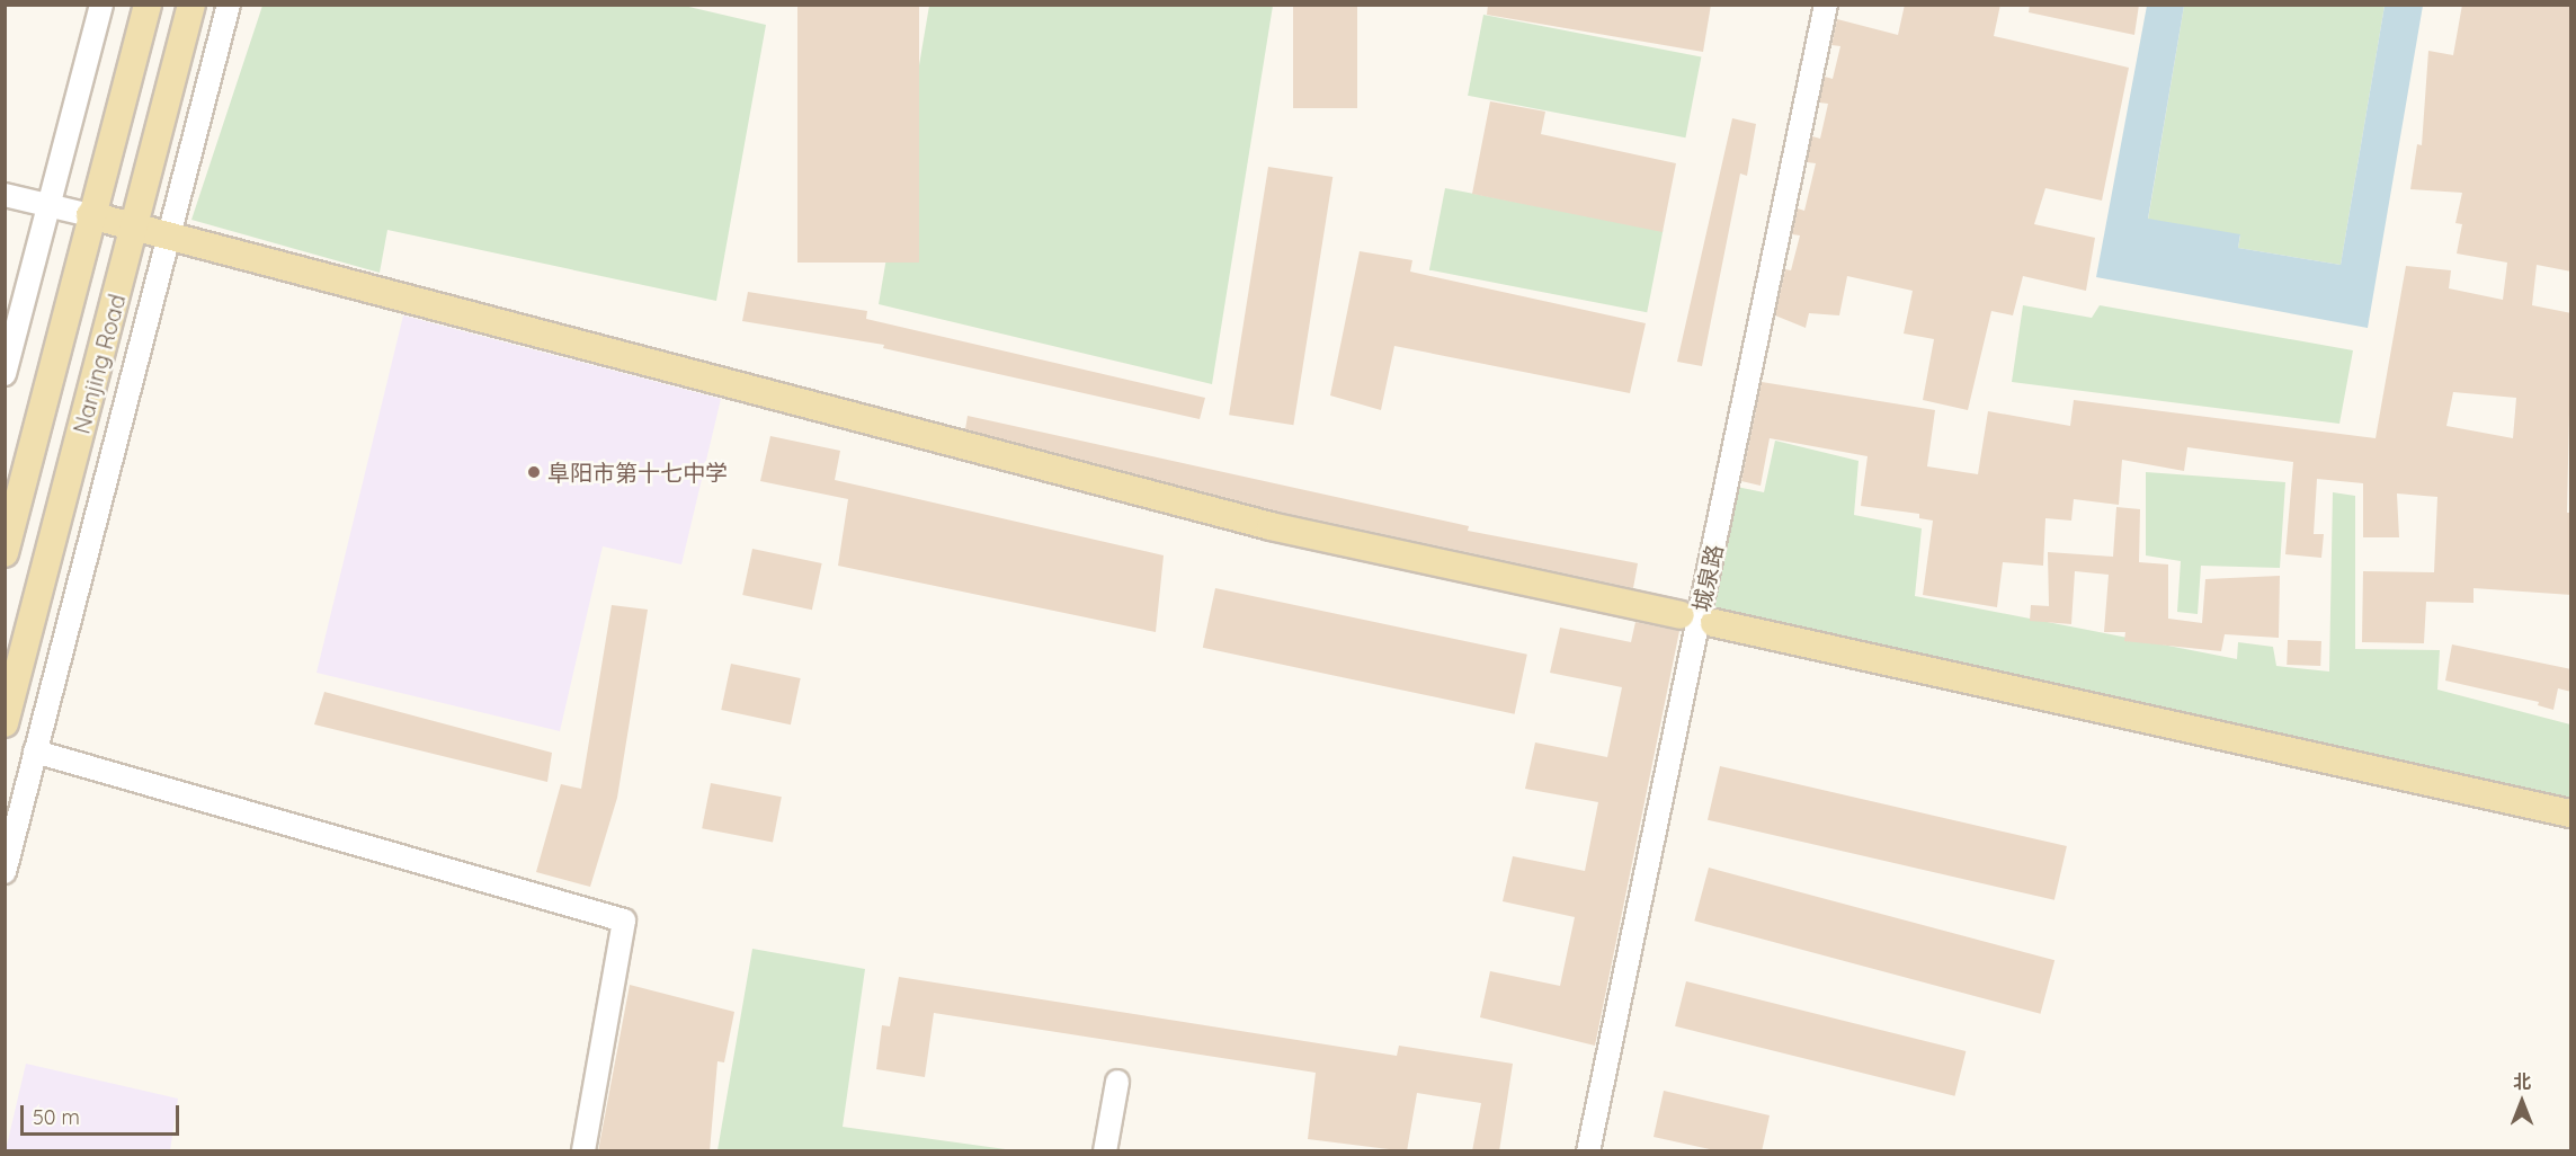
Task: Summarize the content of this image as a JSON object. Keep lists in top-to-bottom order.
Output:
{
  "streets": {
    "main road": ["Nanjing Road"],
    "street": ["城泉路"]
  },
  "places": ["阜阳市第十七中学"],
  "scale_bar": "50 m",
  "north": "top"
}
